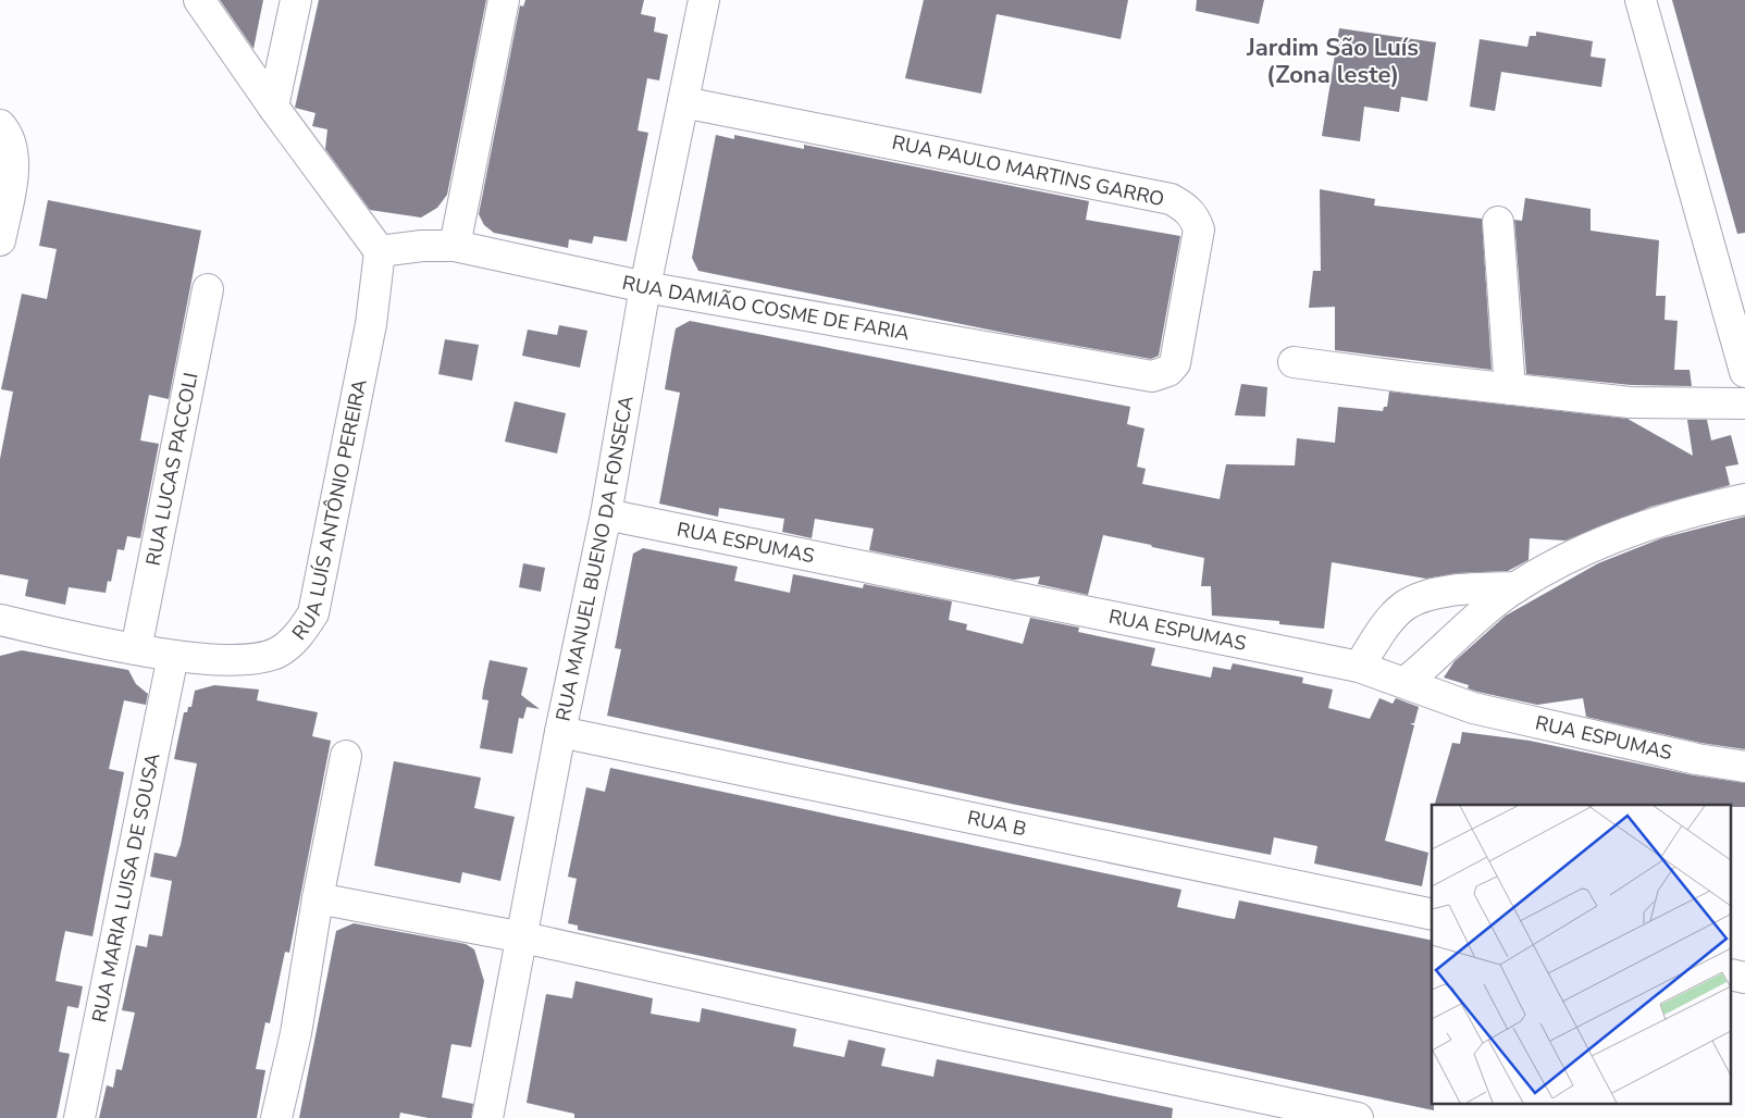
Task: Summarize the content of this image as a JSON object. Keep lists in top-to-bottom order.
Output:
{
  "streets": {
    "street": [
      "RUA PAULO MARTINS GARRO",
      "RUA DAMIÃO COSME DE FARIA",
      "RUA LUCAS PACCOLI",
      "RUA LUÍS ANTÔNIO PEREIRA",
      "RUA ESPUMAS",
      "RUA MANUEL BUENO DA FONSECA",
      "RUA B",
      "RUA MARIA LUISA DE SOUSA"
    ]
  },
  "crossings": [
    ["RUA PAULO MARTINS GARRO", "RUA DAMIÃO COSME DE FARIA"],
    ["RUA PAULO MARTINS GARRO", "RUA MANUEL BUENO DA FONSECA"],
    ["RUA DAMIÃO COSME DE FARIA", "RUA LUÍS ANTÔNIO PEREIRA"],
    ["RUA DAMIÃO COSME DE FARIA", "RUA MANUEL BUENO DA FONSECA"],
    ["RUA LUCAS PACCOLI", "RUA LUÍS ANTÔNIO PEREIRA"],
    ["RUA LUÍS ANTÔNIO PEREIRA", "RUA MARIA LUISA DE SOUSA"],
    ["RUA ESPUMAS", "RUA MANUEL BUENO DA FONSECA"],
    ["RUA MANUEL BUENO DA FONSECA", "RUA B"]
  ],
  "districts": ["Jardim São Luís (Zona leste)"]
}
